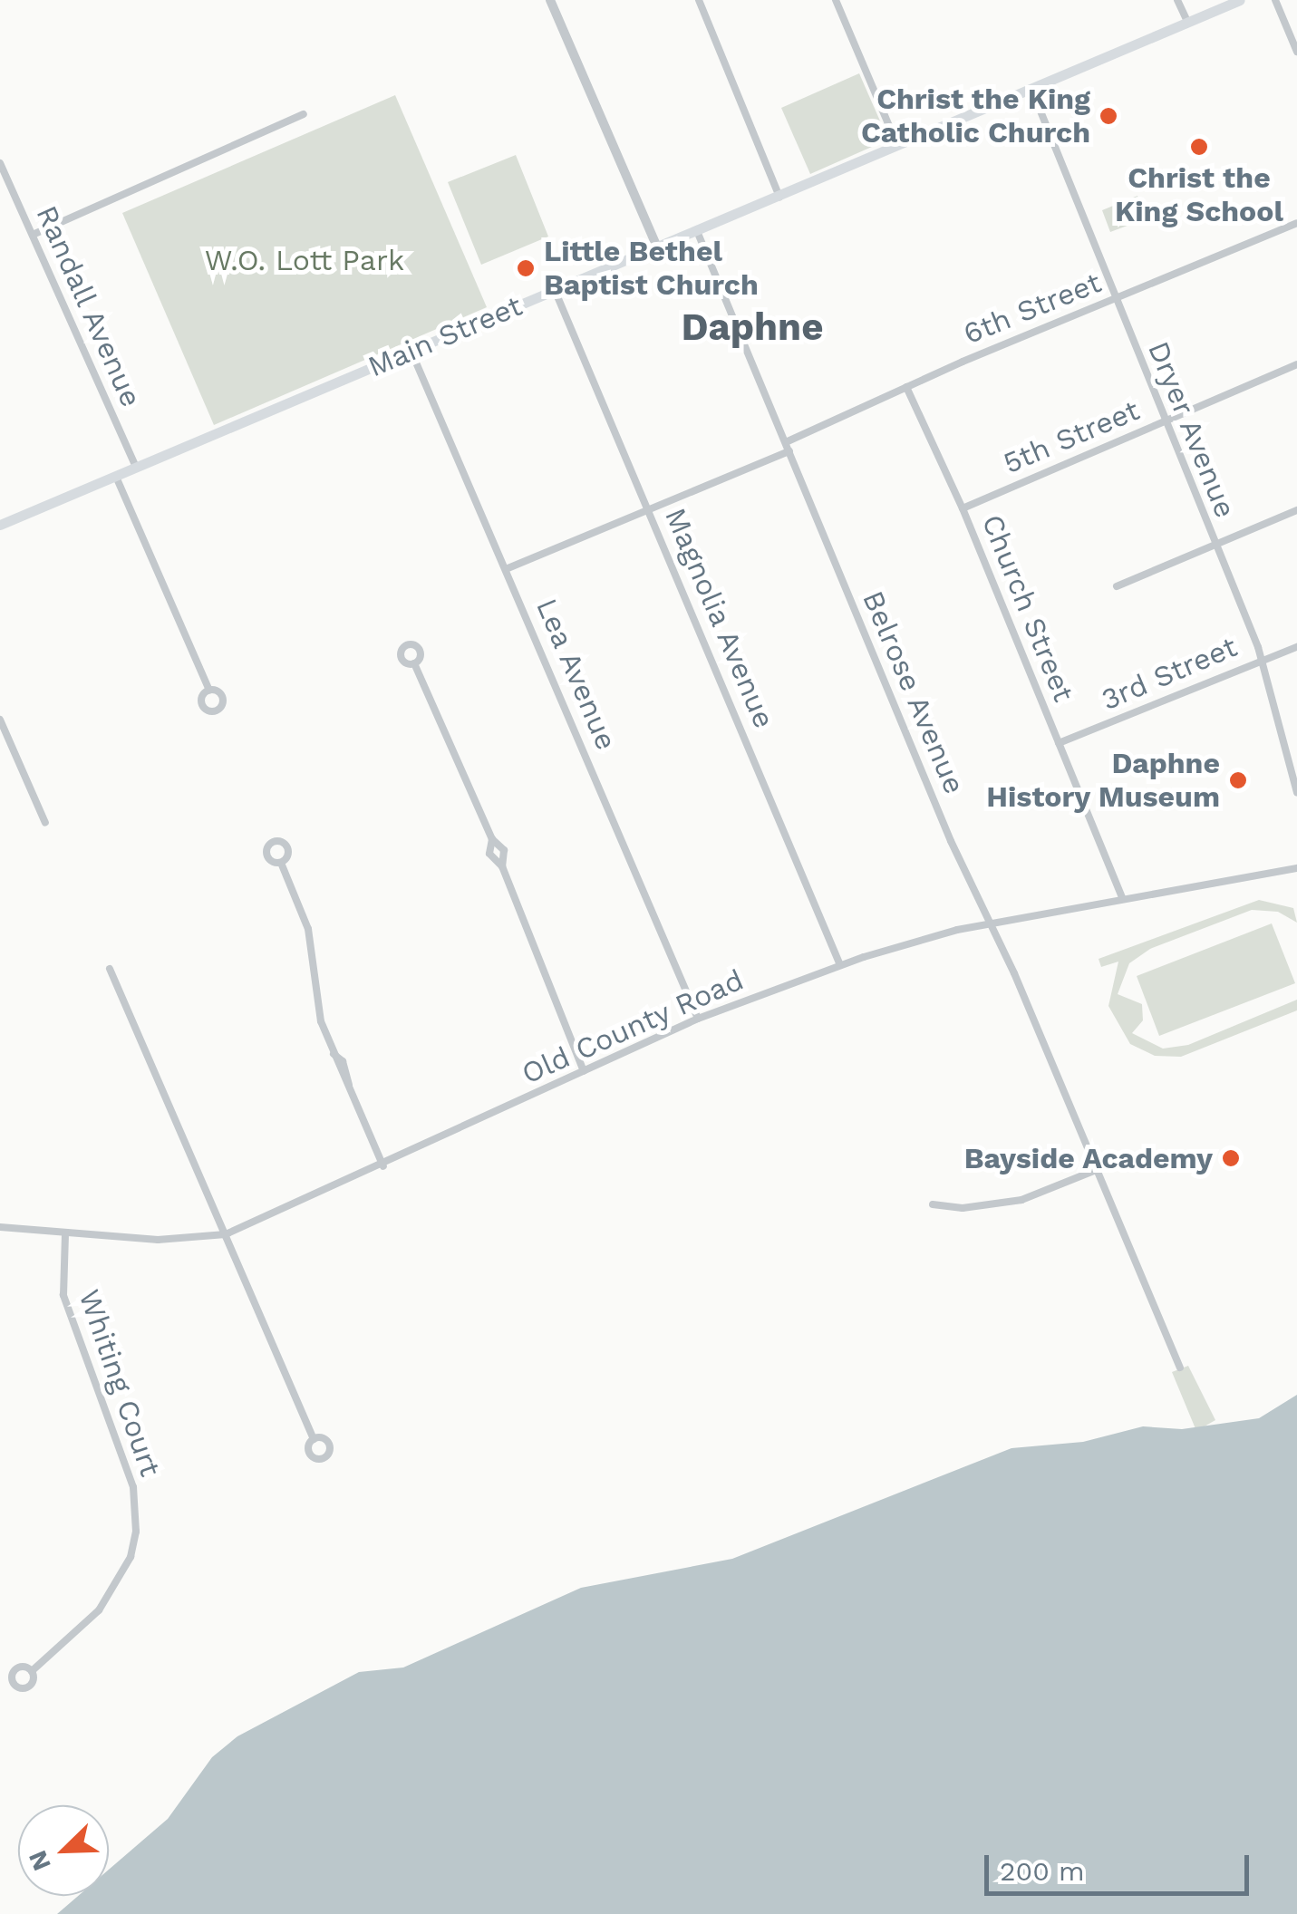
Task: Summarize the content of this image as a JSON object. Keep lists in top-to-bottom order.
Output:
{
  "streets": {
    "main road": ["Main Street"],
    "street": [
      "Randall Avenue",
      "6th Street",
      "Dryer Avenue",
      "5th Street",
      "Church Street",
      "Magnolia Avenue",
      "3rd Street",
      "Lea Avenue",
      "Belrose Avenue",
      "Old County Road",
      "Whiting Court"
    ]
  },
  "crossings": [
    ["Randall Avenue", "Main Street"],
    ["6th Street", "Dryer Avenue"],
    ["6th Street", "Church Street"],
    ["6th Street", "Magnolia Avenue"],
    ["6th Street", "Lea Avenue"],
    ["6th Street", "Belrose Avenue"],
    ["Main Street", "Dryer Avenue"],
    ["Main Street", "Magnolia Avenue"],
    ["Main Street", "Lea Avenue"],
    ["Main Street", "Belrose Avenue"],
    ["Dryer Avenue", "5th Street"],
    ["Dryer Avenue", "3rd Street"],
    ["5th Street", "Church Street"],
    ["Church Street", "3rd Street"],
    ["Church Street", "Old County Road"],
    ["Magnolia Avenue", "Old County Road"],
    ["Lea Avenue", "Old County Road"],
    ["Belrose Avenue", "Old County Road"],
    ["Old County Road", "Whiting Court"]
  ],
  "districts": ["Daphne"],
  "parks": ["W.O. Lott Park"],
  "places": [
    "Christ the King Catholic Church",
    "Christ the King School",
    "Little Bethel Baptist Church",
    "Daphne History Museum",
    "Bayside Academy"
  ],
  "scale_bar": "200 m",
  "north": "bottom left"
}
